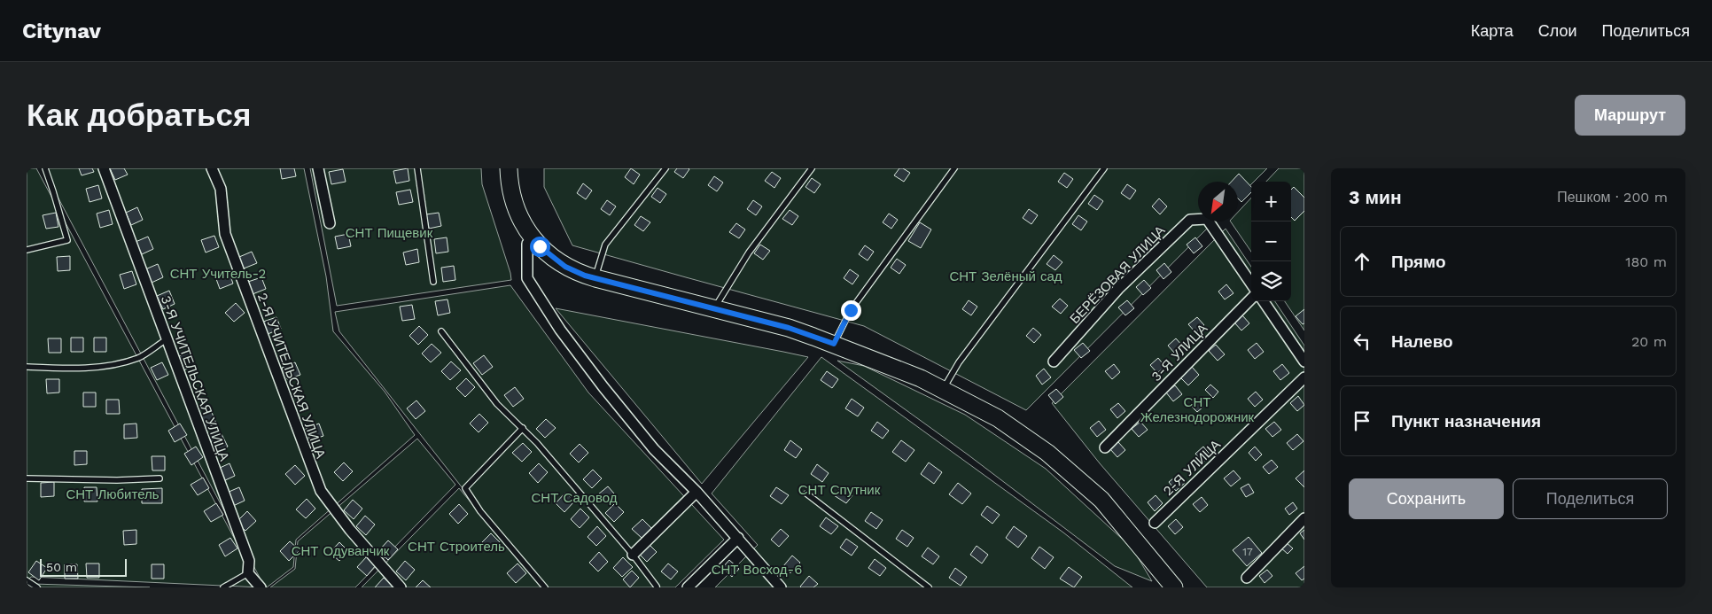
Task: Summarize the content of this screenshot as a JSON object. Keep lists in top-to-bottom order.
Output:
{
  "streets": {
    "street": [
      "БЕРЁЗОВАЯ УЛИЦА",
      "3-Я УЛИЦА",
      "2-Я УЧИТЕЛЬСКАЯ УЛИЦА",
      "3-Я УЧИТЕЛЬСКАЯ УЛИЦА",
      "2-Я УЛИЦА"
    ]
  },
  "parks": [
    "СНТ Пищевик",
    "СНТ Учитель-2",
    "СНТ Зелёный сад",
    "СНТ Железнодорожник",
    "СНТ Спутник",
    "СНТ Любитель",
    "СНТ Садовод",
    "СНТ Строитель",
    "СНТ Одуванчик",
    "СНТ Восход-6"
  ],
  "house_numbers": ["17"],
  "scale_bar": "50 m",
  "north": "bottom left",
  "page": {
    "header": "Citynav",
    "nav": ["Карта", "Слои", "Поделиться"],
    "buttons": [
      "Маршрут",
      ["Сохранить", "Поделиться"]
    ],
    "title": "Как добраться",
    "heading": ["3 мин", "Пешком · 200 m"],
    "map_buttons": ["+", "−"],
    "list": [
      ["Прямо", "180 m"],
      ["Налево", "20 m"],
      "Пункт назначения"
    ],
    "scale": "50 m"
  }
}
